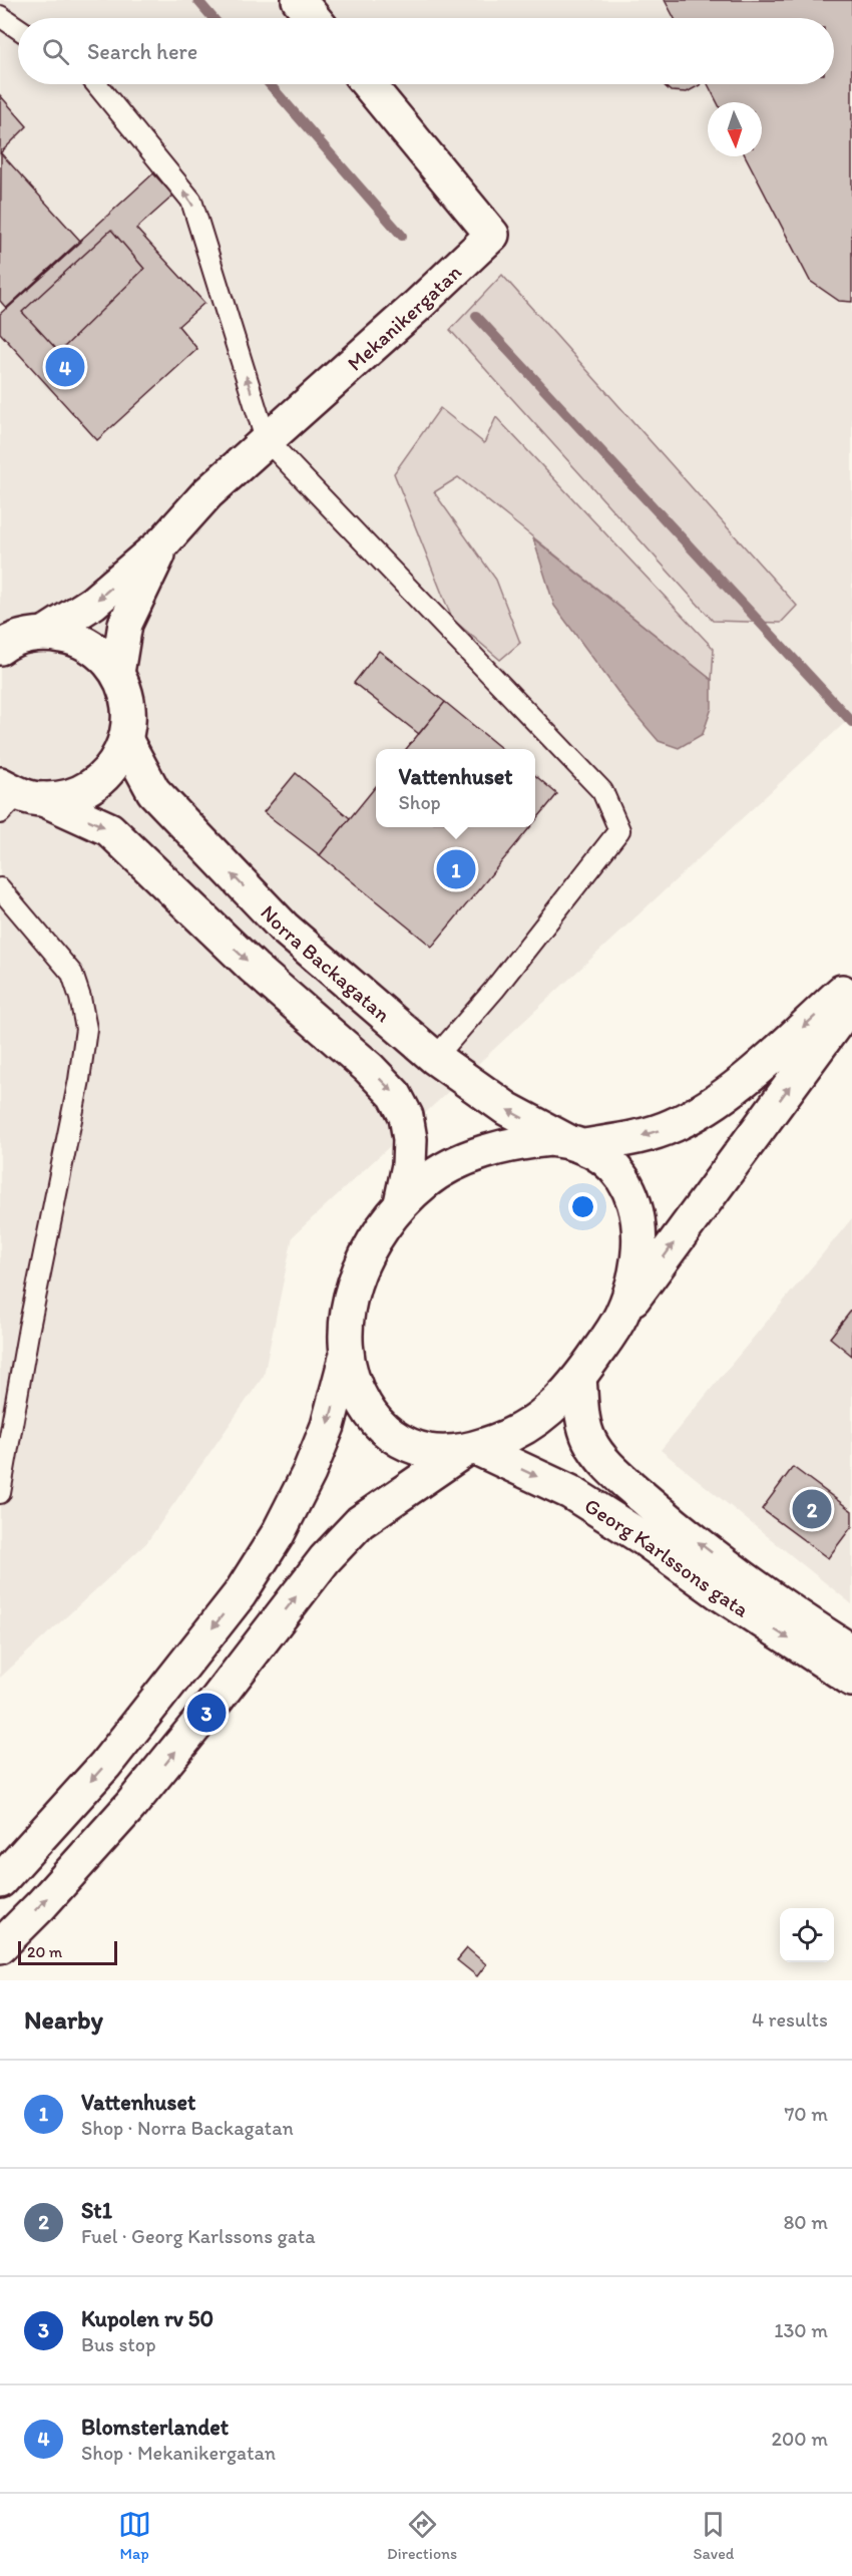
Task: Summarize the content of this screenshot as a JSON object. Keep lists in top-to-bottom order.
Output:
{
  "streets": {
    "main road": ["Mekanikergatan", "Norra Backagatan", "Georg Karlssons gata"]
  },
  "scale_bar": "20 m",
  "north": "bottom",
  "page": {
    "search": "Search here",
    "pins": [
      "4",
      "1",
      "2",
      "3"
    ],
    "popup": ["Vattenhuset", "Shop"],
    "scale": "20 m",
    "heading": ["Nearby", "4 results"],
    "list": [
      {
        "mark": "1",
        "name": "Vattenhuset",
        "note": "Shop · Norra Backagatan",
        "value": "70 m"
      },
      {
        "mark": "2",
        "name": "St1",
        "note": "Fuel · Georg Karlssons gata",
        "value": "80 m"
      },
      {
        "mark": "3",
        "name": "Kupolen rv 50",
        "note": "Bus stop",
        "value": "130 m"
      },
      {
        "mark": "4",
        "name": "Blomsterlandet",
        "note": "Shop · Mekanikergatan",
        "value": "200 m"
      }
    ],
    "nav": ["Map", "Directions", "Saved"]
  }
}
